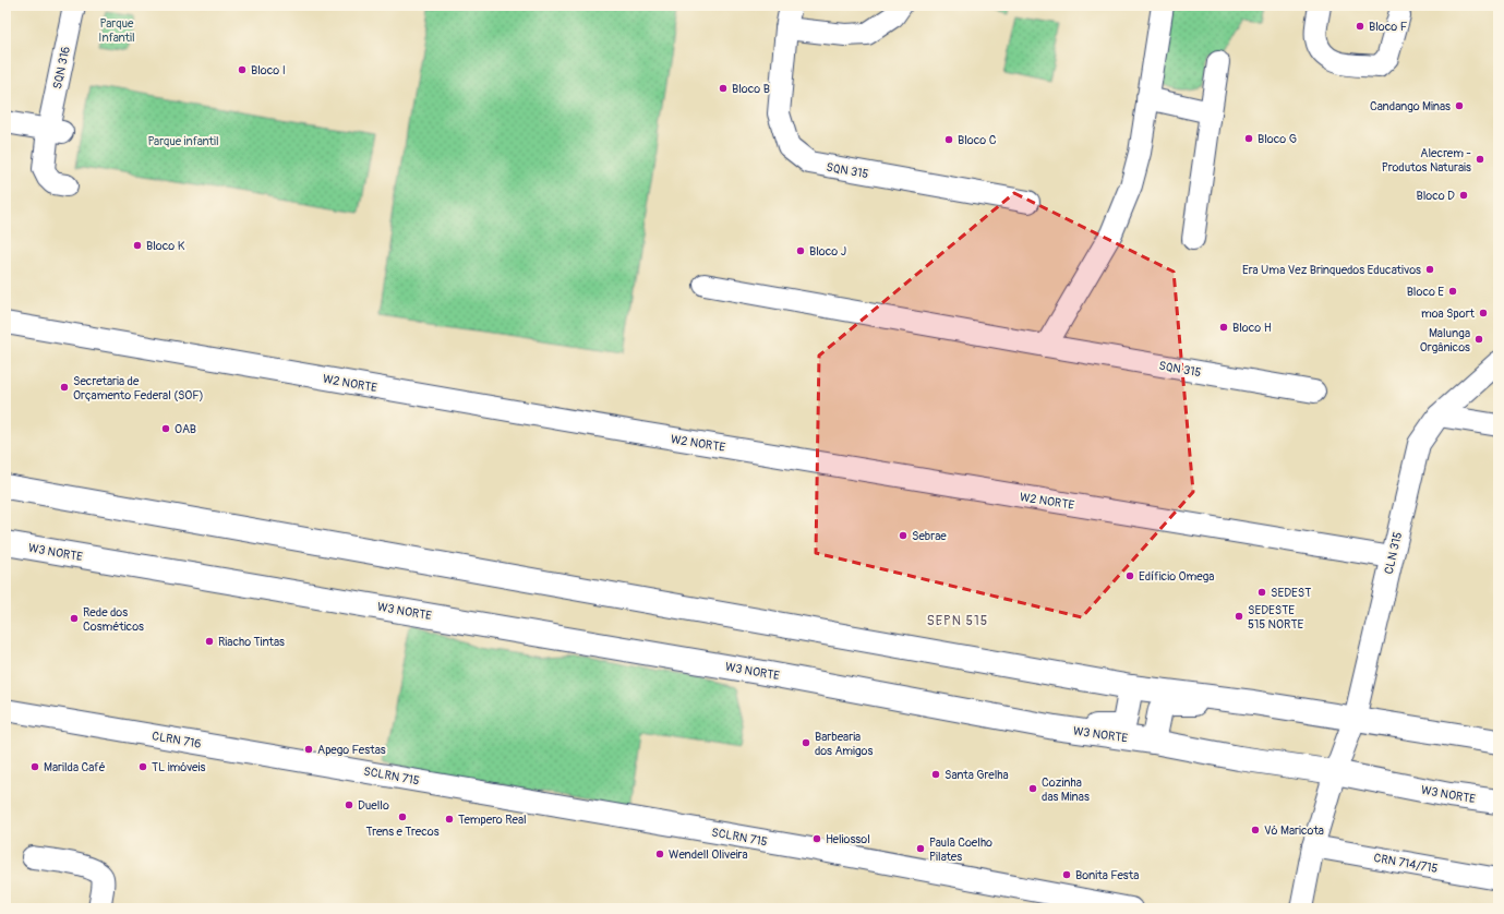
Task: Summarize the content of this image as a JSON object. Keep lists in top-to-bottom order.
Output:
{
  "streets": {
    "main road": ["W3 NORTE"],
    "street": [
      "SQN 316",
      "SQN 315",
      "W2 NORTE",
      "CLN 315",
      "CLRN 716",
      "SCLRN 715",
      "CRN 714/715"
    ]
  },
  "crossings": [
    ["W2 NORTE", "CLN 315"],
    ["W3 NORTE", "CLN 315"],
    ["CLRN 716", "SCLRN 715"]
  ],
  "districts": ["SEPN 515"],
  "parks": ["Parque Infantil", "Parque infantil"],
  "places": [
    "Bloco F",
    "Bloco I",
    "Bloco B",
    "Candango Minas",
    "Bloco G",
    "Bloco C",
    "Alecrem - Produtos Naturais",
    "Bloco D",
    "Bloco K",
    "Bloco J",
    "Era Uma Vez Brinquedos Educativos",
    "Bloco E",
    "moa Sport",
    "Bloco H",
    "Malunga Orgânicos",
    "Secretaria de Orçamento Federal (SOF)",
    "OAB",
    "Sebrae",
    "Edíficio Omega",
    "SEDEST",
    "SEDESTE 515 NORTE",
    "Rede dos Cosméticos",
    "Riacho Tintas",
    "Barbearia dos Amigos",
    "Apego Festas",
    "Marilda Café",
    "TL imóveis",
    "Santa Grelha",
    "Cozinha das Minas",
    "Duello",
    "Trens e Trecos",
    "Tempero Real",
    "Vó Maricota",
    "Heliossol",
    "Paula Coelho Pilates",
    "Wendell Oliveira",
    "Bonita Festa"
  ]
}
